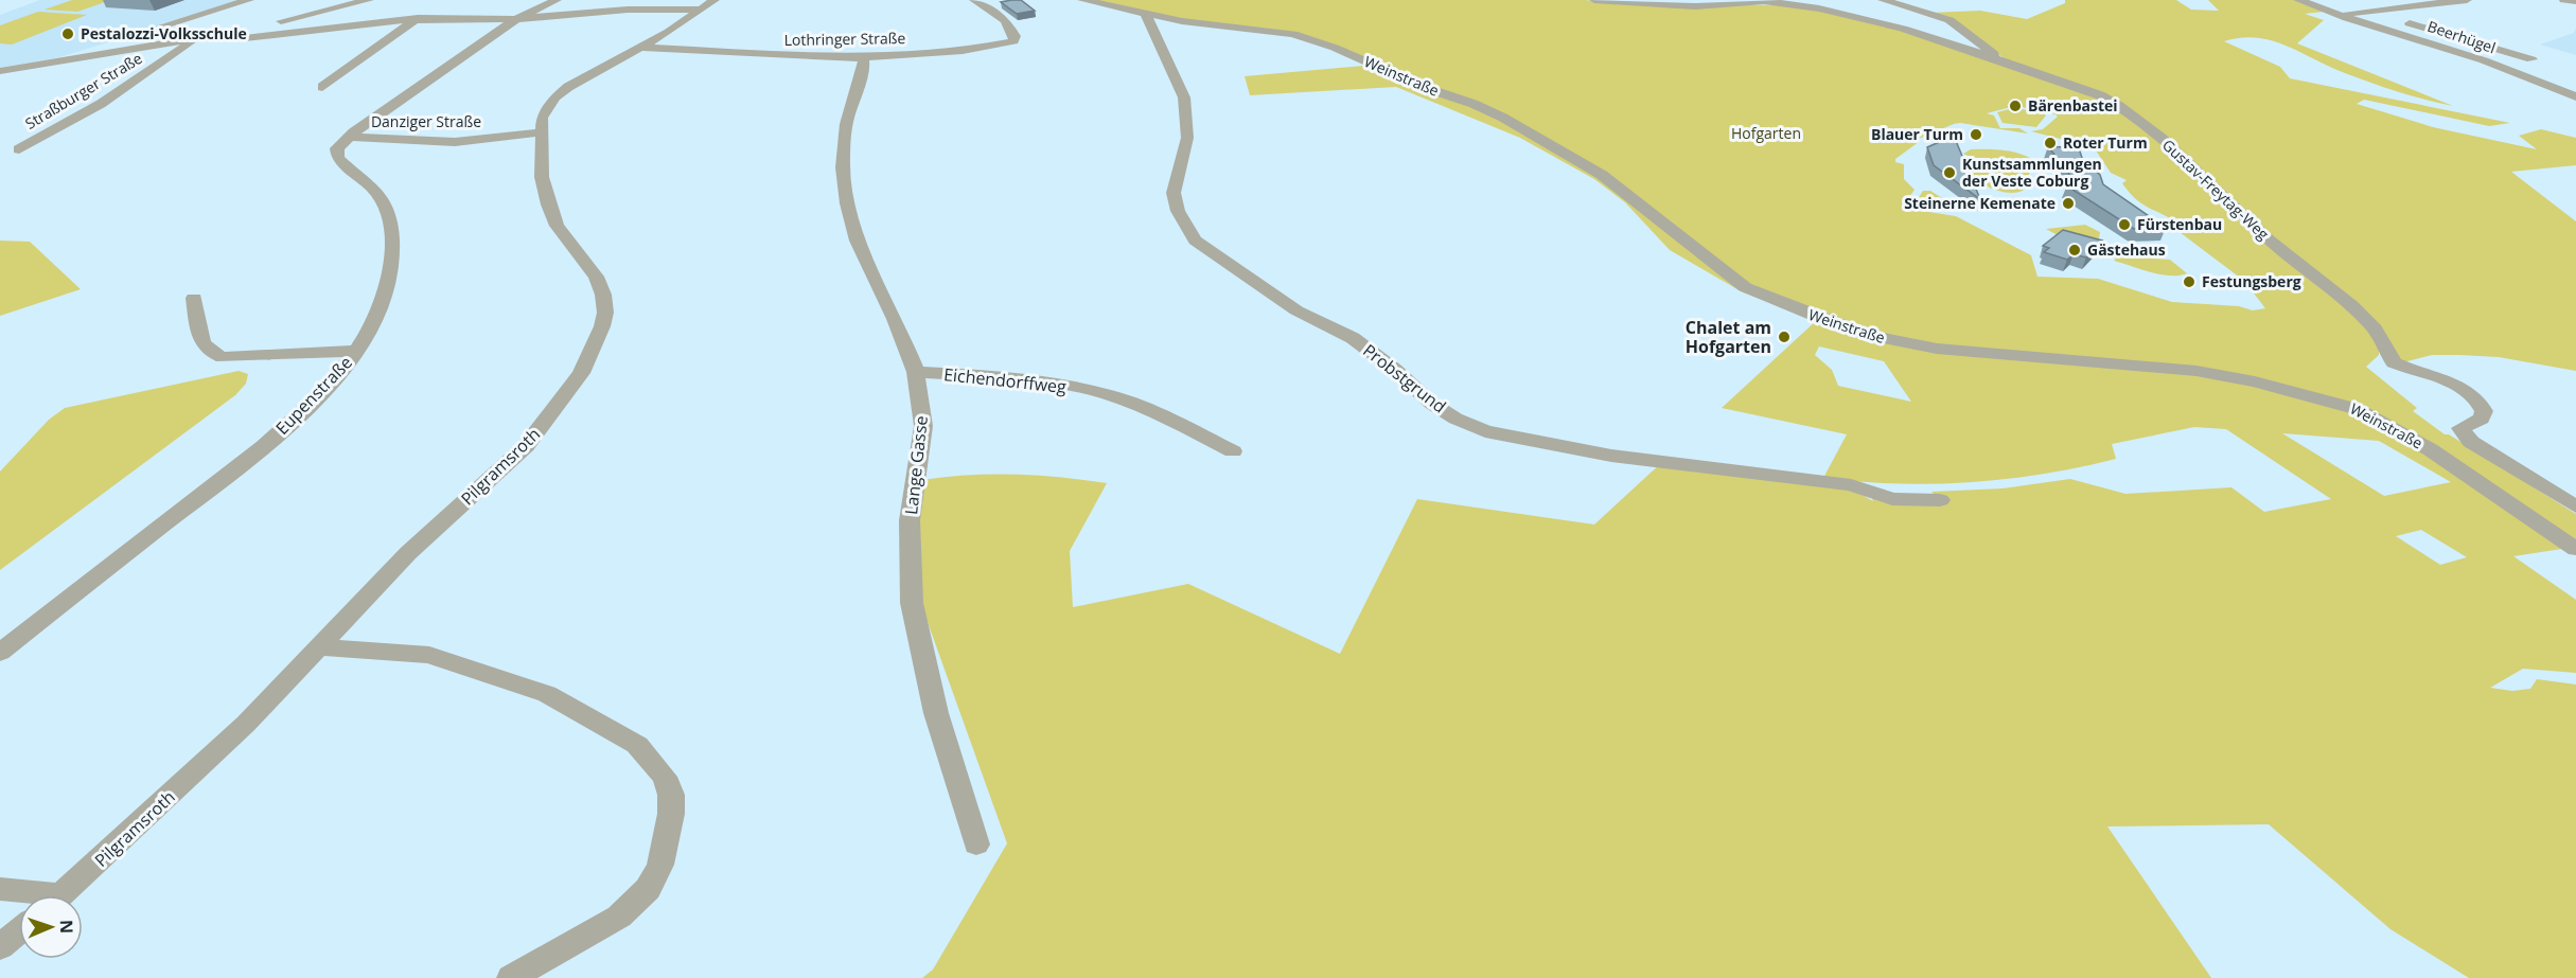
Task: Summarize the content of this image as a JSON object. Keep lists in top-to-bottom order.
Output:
{
  "streets": {
    "street": [
      "Beerhügel",
      "Lothringer Straße",
      "Weinstraße",
      "Straßburger Straße",
      "Danziger Straße",
      "Gustav-Freytag-Weg",
      "Probstgrund",
      "Eichendorffweg",
      "Eupenstraße",
      "Lange Gasse",
      "Pilgramsroth"
    ]
  },
  "crossings": [
    ["Lothringer Straße", "Lange Gasse"],
    ["Lothringer Straße", "Pilgramsroth"],
    ["Weinstraße", "Probstgrund"],
    ["Danziger Straße", "Eupenstraße"],
    ["Danziger Straße", "Pilgramsroth"],
    ["Eichendorffweg", "Lange Gasse"]
  ],
  "parks": ["Hofgarten"],
  "places": [
    "Pestalozzi-Volksschule",
    "Bärenbastei",
    "Blauer Turm",
    "Roter Turm",
    "Kunstsammlungen der Veste Coburg",
    "Steinerne Kemenate",
    "Fürstenbau",
    "Gästehaus",
    "Festungsberg",
    "Chalet am Hofgarten"
  ],
  "north": "right"
}
